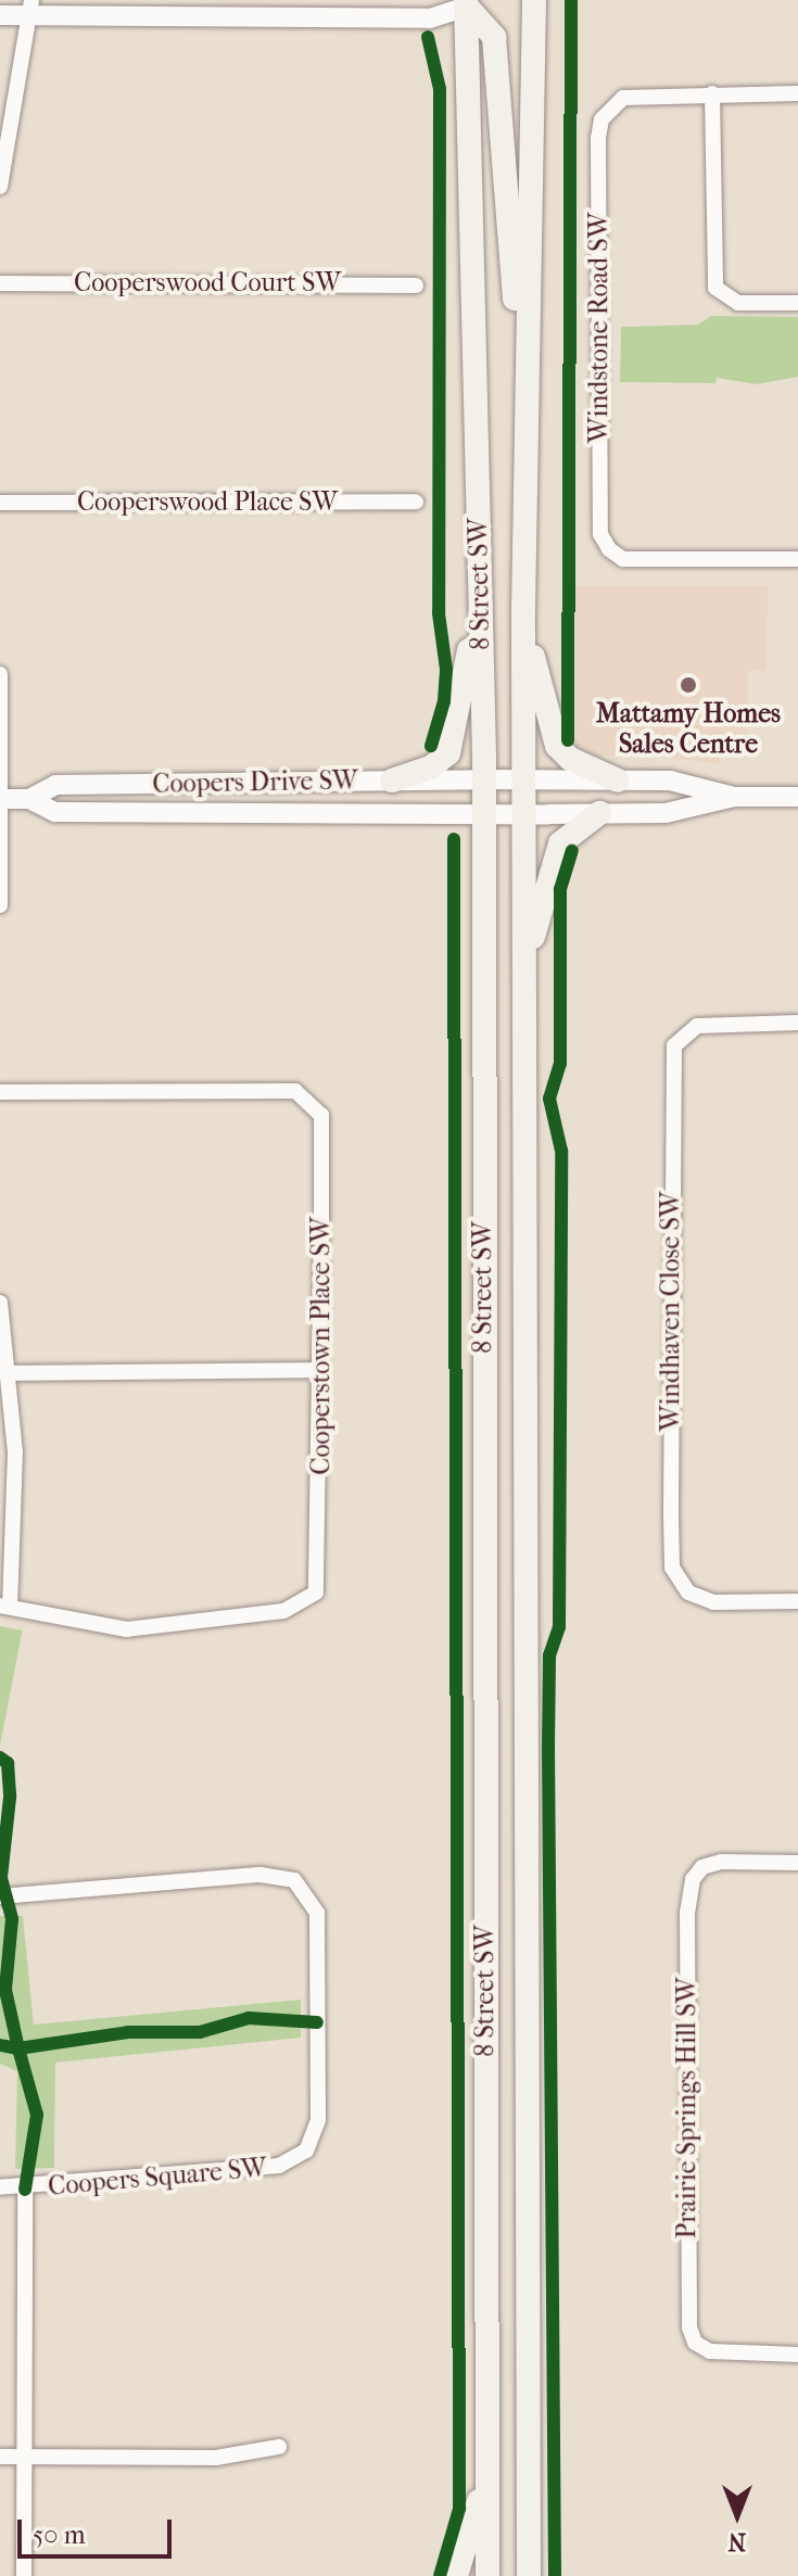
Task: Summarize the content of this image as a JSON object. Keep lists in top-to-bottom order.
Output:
{
  "streets": {
    "main road": ["8 Street SW"],
    "street": [
      "Cooperswood Court SW",
      "Windstone Road SW",
      "Cooperswood Place SW",
      "Coopers Drive SW",
      "Windhaven Close SW",
      "Cooperstown Place SW",
      "Prairie Springs Hill SW",
      "Coopers Square SW"
    ]
  },
  "crossings": [
    ["8 Street SW", "Coopers Drive SW"]
  ],
  "places": ["Mattamy Homes Sales Centre"],
  "scale_bar": "50 m",
  "north": "bottom"
}
